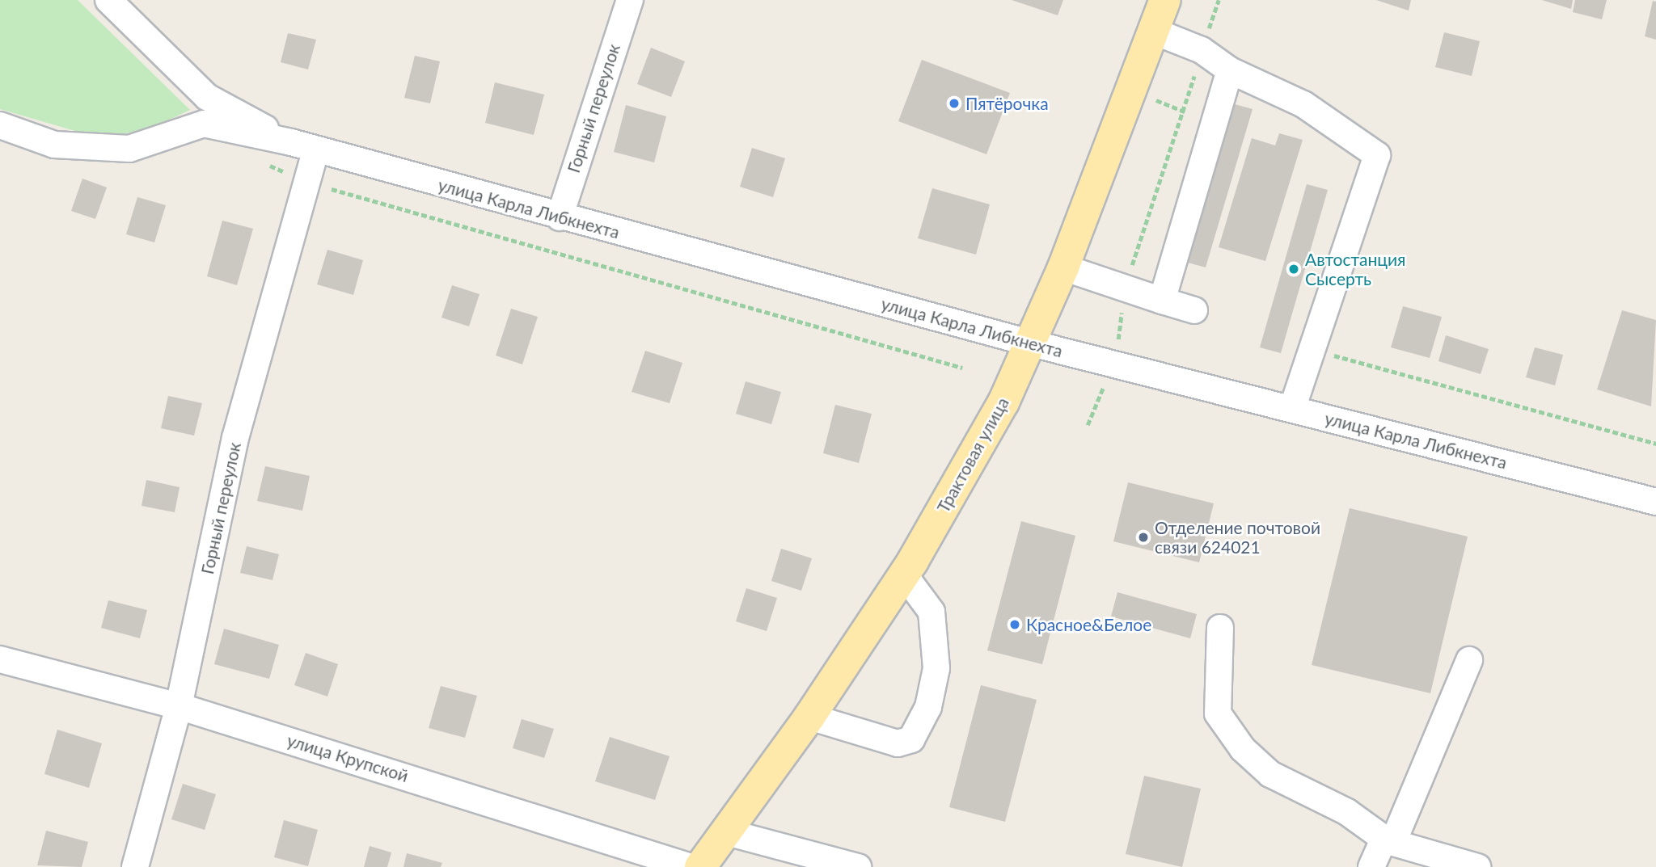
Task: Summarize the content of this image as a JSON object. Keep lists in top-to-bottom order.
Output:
{
  "streets": {
    "main road": ["Трактовая улица"],
    "street": ["Горный переулок", "улица Карла Либкнехта", "улица Крупской"]
  },
  "crossings": [
    ["Горный переулок", "улица Карла Либкнехта"],
    ["Горный переулок", "улица Крупской"],
    ["улица Карла Либкнехта", "Трактовая улица"]
  ],
  "places": [
    "Пятёрочка",
    "Автостанция Сысерть",
    "Отделение почтовой связи 624021",
    "Красное&Белое"
  ]
}
